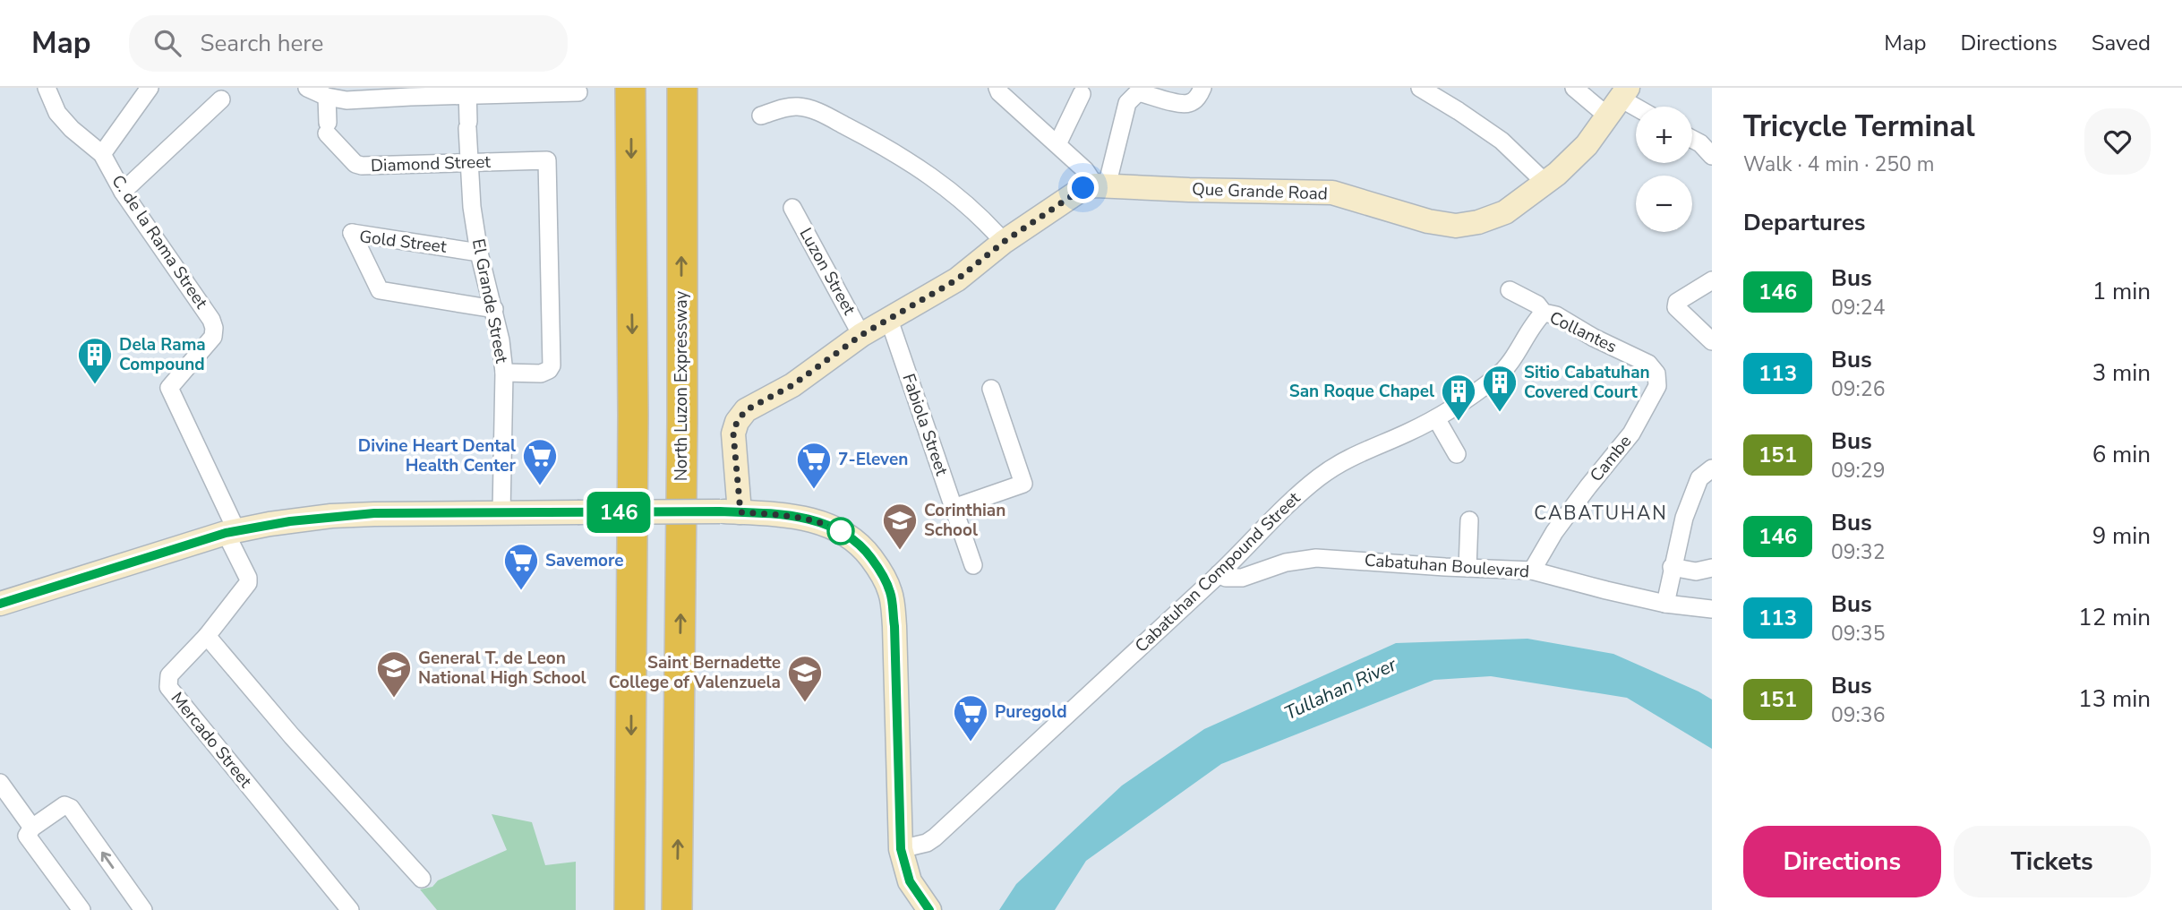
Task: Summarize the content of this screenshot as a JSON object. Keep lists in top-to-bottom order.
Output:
{
  "streets": {
    "highway": ["North Luzon Expressway"],
    "main road": ["Que Grande Road"],
    "street": [
      "Diamond Street",
      "C. de la Rama Street",
      "Gold Street",
      "Luzon Street",
      "El Grande Street",
      "Collantes",
      "Fabiola Street",
      "Cambe",
      "Cabatuhan Boulevard",
      "Cabatuhan Compound Street",
      "Mercado Street"
    ]
  },
  "crossings": [
    ["Diamond Street", "El Grande Street"],
    ["C. de la Rama Street", "Mercado Street"],
    ["Gold Street", "El Grande Street"],
    ["Collantes", "Cambe"],
    ["Collantes", "Cabatuhan Compound Street"],
    ["Cambe", "Cabatuhan Boulevard"],
    ["Cabatuhan Boulevard", "Cabatuhan Compound Street"]
  ],
  "districts": ["CABATUHAN"],
  "water": ["Tullahan River"],
  "places": {
    "building": ["Dela Rama Compound", "Sitio Cabatuhan Covered Court", "San Roque Chapel"],
    "supermarket": [
      "Divine Heart Dental Health Center",
      "7-Eleven",
      "Savemore",
      "Puregold"
    ],
    "school or university": ["Corinthian School", "General T. de Leon National High School", "Saint Bernadette College of Valenzuela"]
  },
  "lines": ["bus line 146"],
  "page": {
    "header": "Map",
    "search": "Search here",
    "nav": ["Map", "Directions", "Saved"],
    "on_map": "146",
    "heading": [
      ["Tricycle Terminal", "Walk · 4 min · 250 m"],
      "Departures"
    ],
    "map_buttons": ["+", "−"],
    "list": [
      {
        "mark": "146",
        "name": "Bus",
        "note": "09:24",
        "value": "1 min"
      },
      {
        "mark": "113",
        "name": "Bus",
        "note": "09:26",
        "value": "3 min"
      },
      {
        "mark": "151",
        "name": "Bus",
        "note": "09:29",
        "value": "6 min"
      },
      {
        "mark": "146",
        "name": "Bus",
        "note": "09:32",
        "value": "9 min"
      },
      {
        "mark": "113",
        "name": "Bus",
        "note": "09:35",
        "value": "12 min"
      },
      {
        "mark": "151",
        "name": "Bus",
        "note": "09:36",
        "value": "13 min"
      }
    ],
    "buttons": ["Directions", "Tickets"]
  }
}
